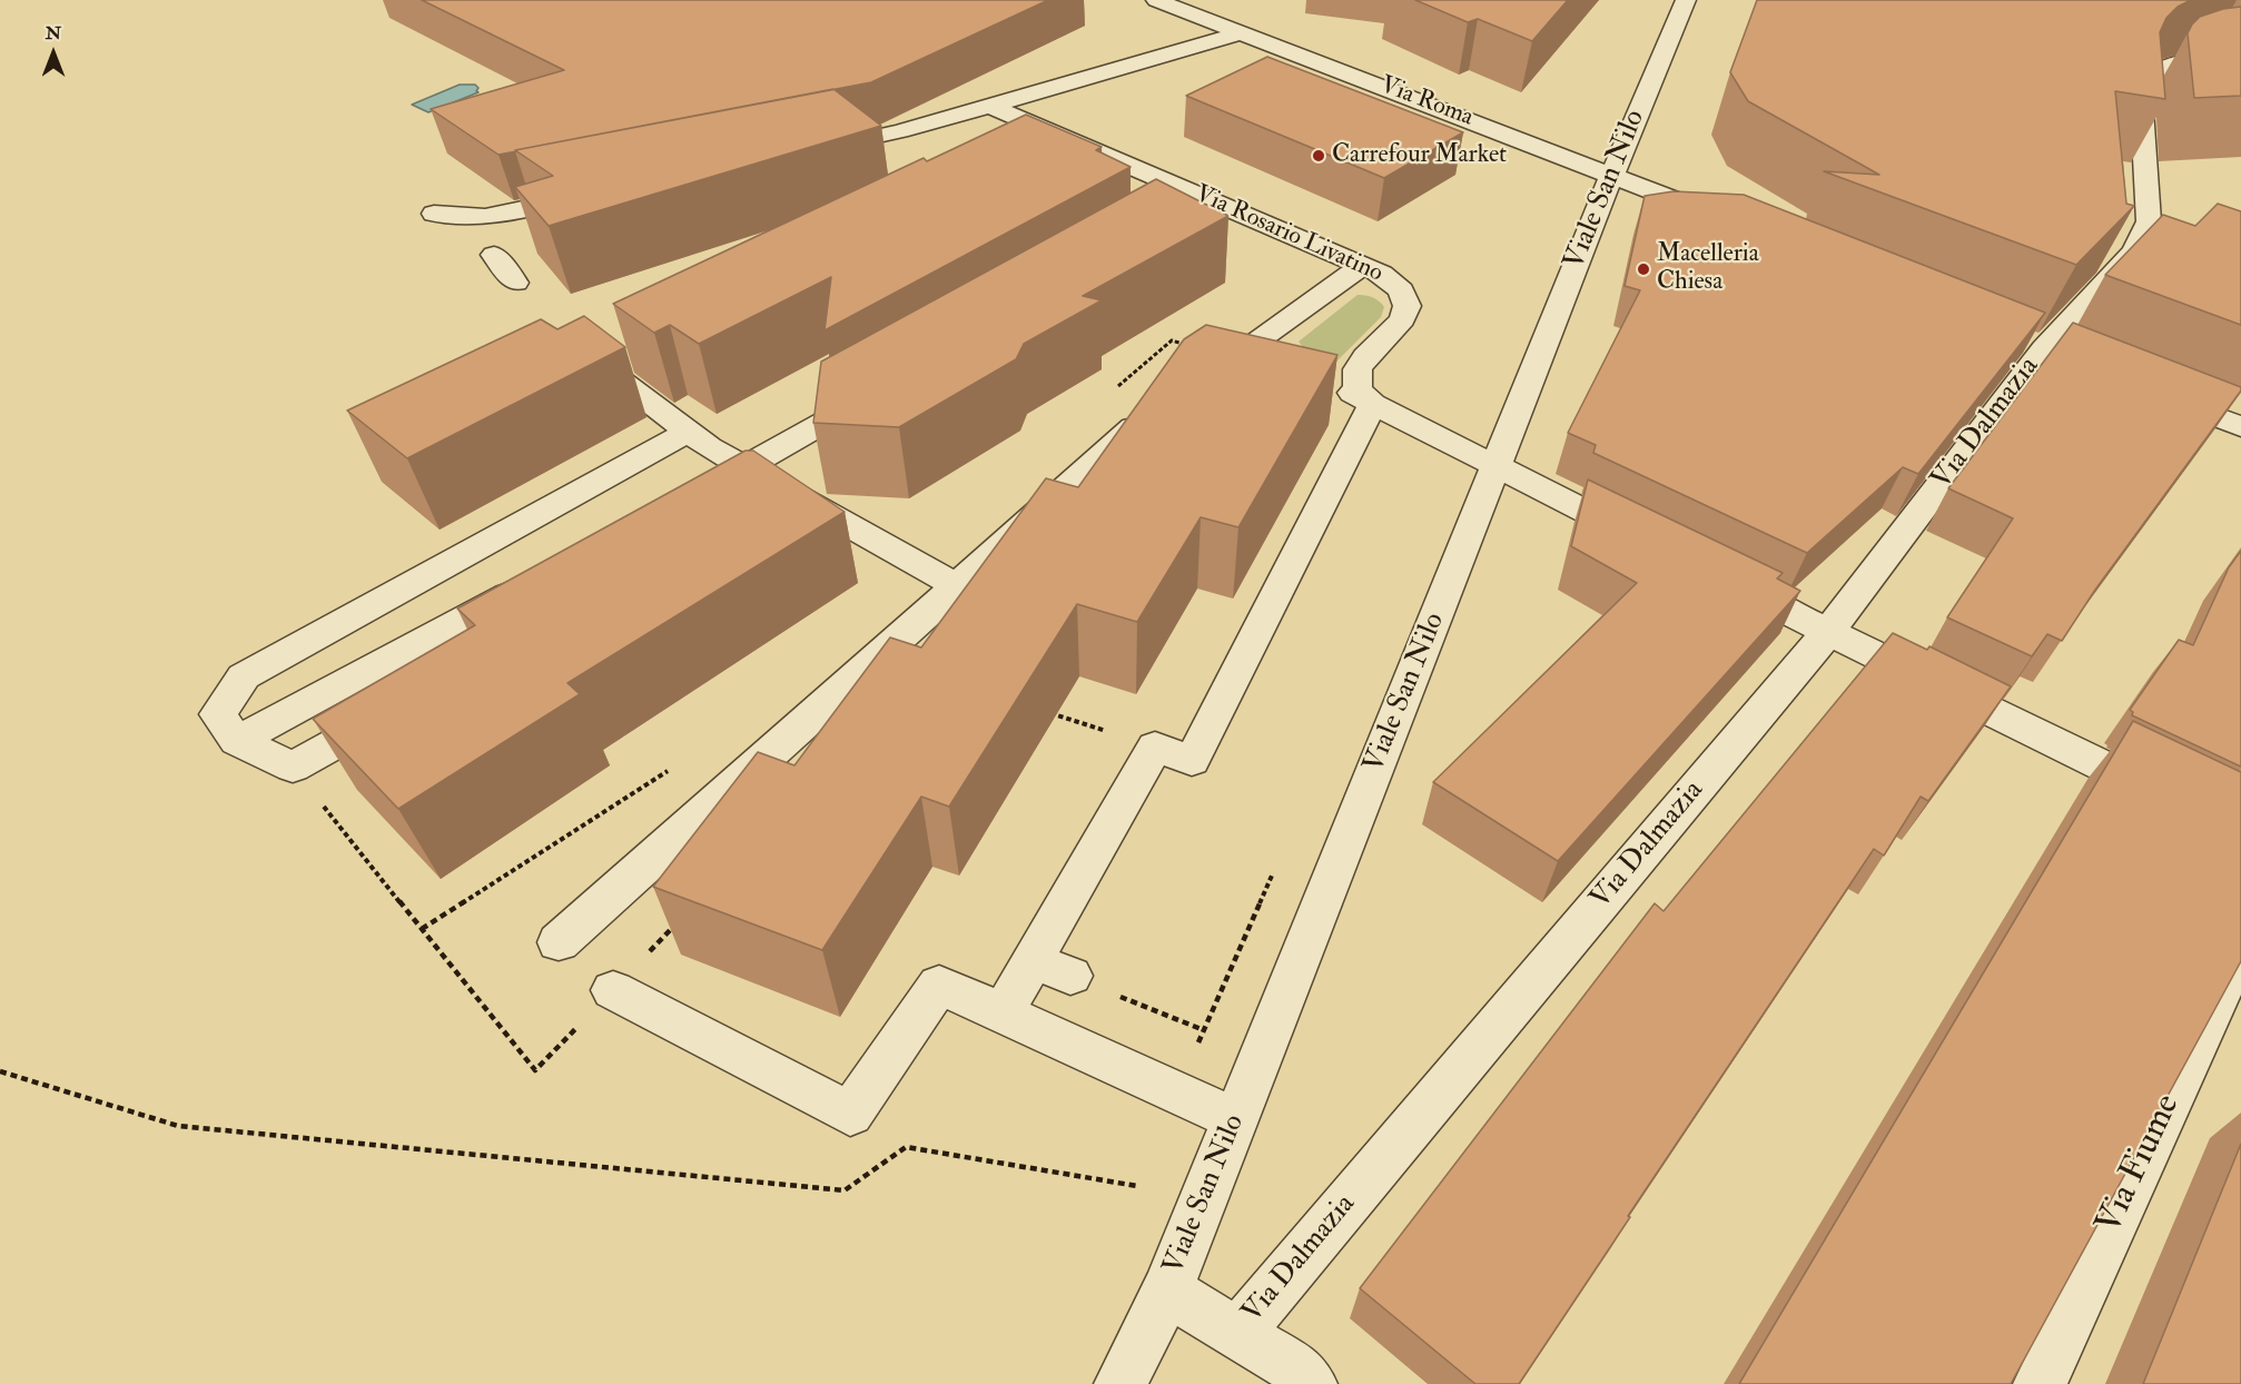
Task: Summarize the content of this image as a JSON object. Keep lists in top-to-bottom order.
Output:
{
  "streets": {
    "street": [
      "Via Roma",
      "Viale San Nilo",
      "Via Rosario Livatino",
      "Via Dalmazia",
      "Via Fiume"
    ]
  },
  "crossings": [
    ["Via Roma", "Viale San Nilo"]
  ],
  "places": ["Carrefour Market", "Macelleria Chiesa"],
  "north": "top"
}
